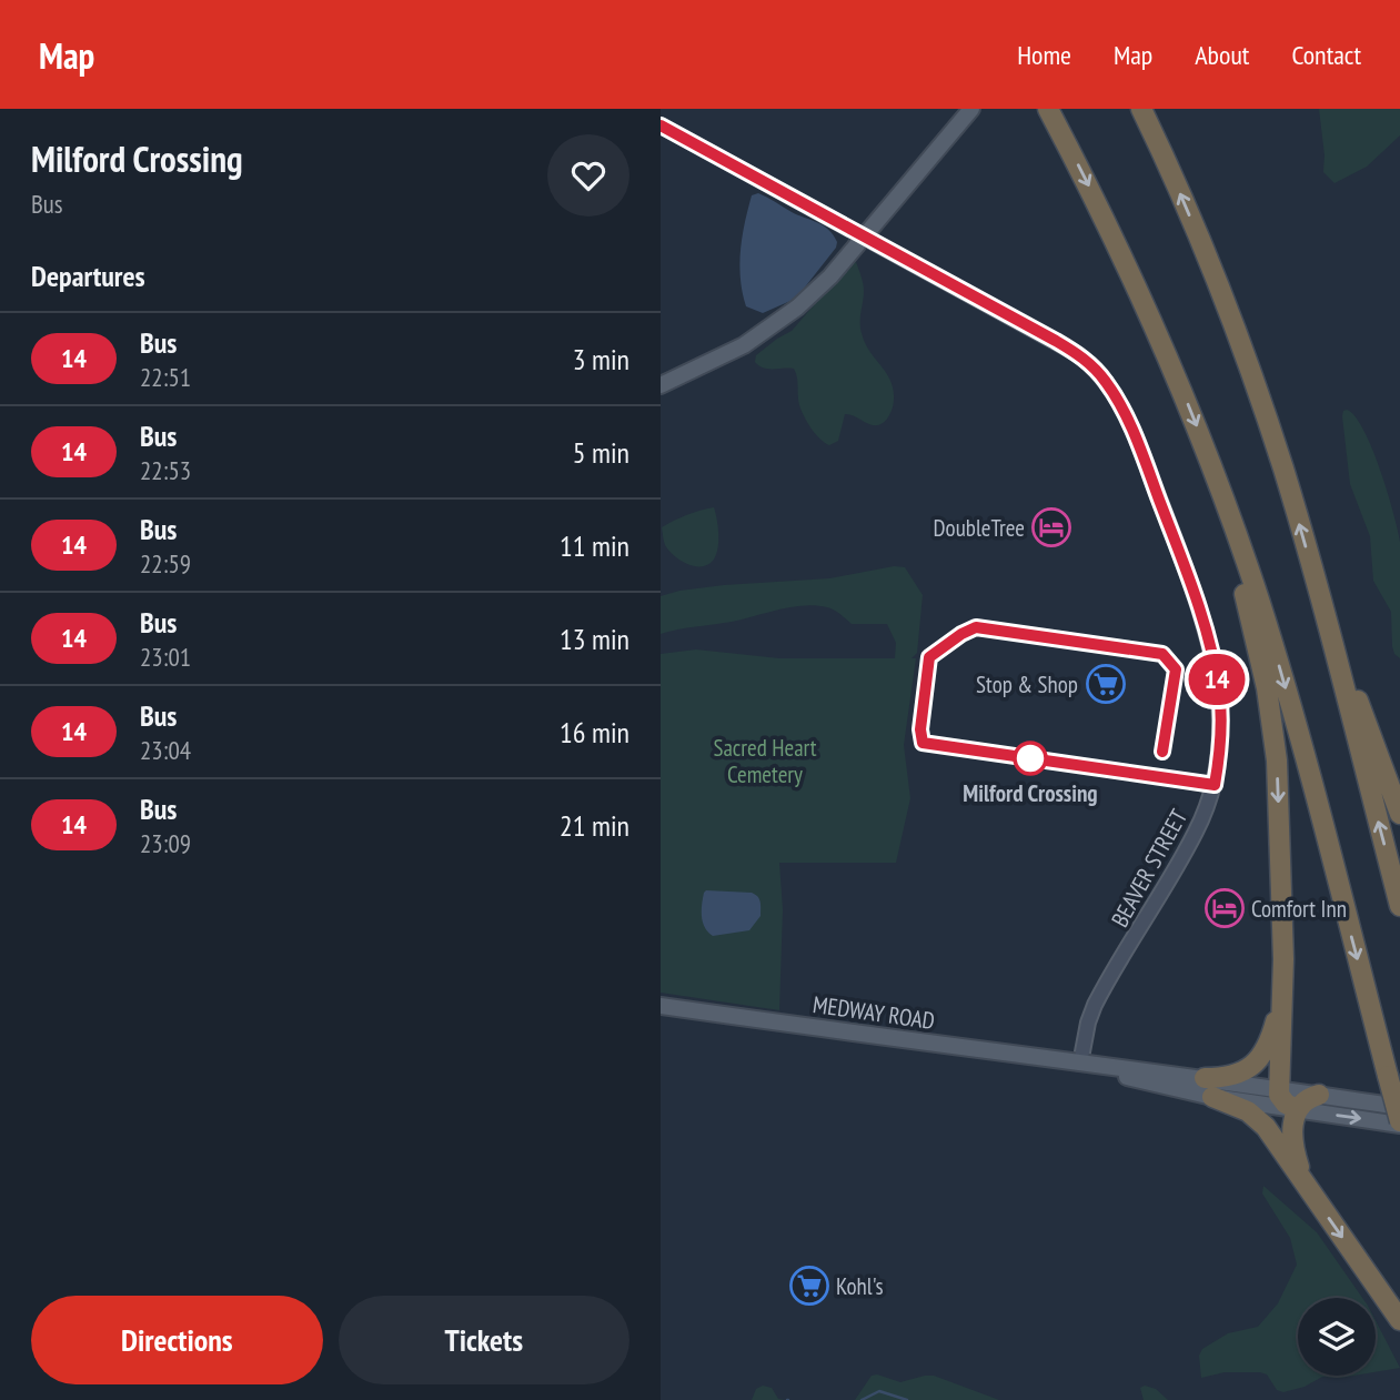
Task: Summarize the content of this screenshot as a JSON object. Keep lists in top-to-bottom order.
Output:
{
  "streets": {
    "main road": ["BEAVER STREET", "MEDWAY ROAD"]
  },
  "crossings": [
    ["BEAVER STREET", "MEDWAY ROAD"]
  ],
  "parks": ["Sacred Heart Cemetery"],
  "places": {
    "hotel": ["DoubleTree", "Comfort Inn"],
    "supermarket": ["Stop & Shop", "Kohl's"],
    "other": ["Milford Crossing"]
  },
  "lines": ["bus line 14"],
  "page": {
    "header": "Map",
    "nav": [
      "Home",
      "Map",
      "About",
      "Contact"
    ],
    "heading": [
      ["Milford Crossing", "Bus"],
      "Departures"
    ],
    "on_map": "14",
    "list": [
      {
        "mark": "14",
        "name": "Bus",
        "note": "22:51",
        "value": "3 min"
      },
      {
        "mark": "14",
        "name": "Bus",
        "note": "22:53",
        "value": "5 min"
      },
      {
        "mark": "14",
        "name": "Bus",
        "note": "22:59",
        "value": "11 min"
      },
      {
        "mark": "14",
        "name": "Bus",
        "note": "23:01",
        "value": "13 min"
      },
      {
        "mark": "14",
        "name": "Bus",
        "note": "23:04",
        "value": "16 min"
      },
      {
        "mark": "14",
        "name": "Bus",
        "note": "23:09",
        "value": "21 min"
      }
    ],
    "buttons": ["Directions", "Tickets"]
  }
}
